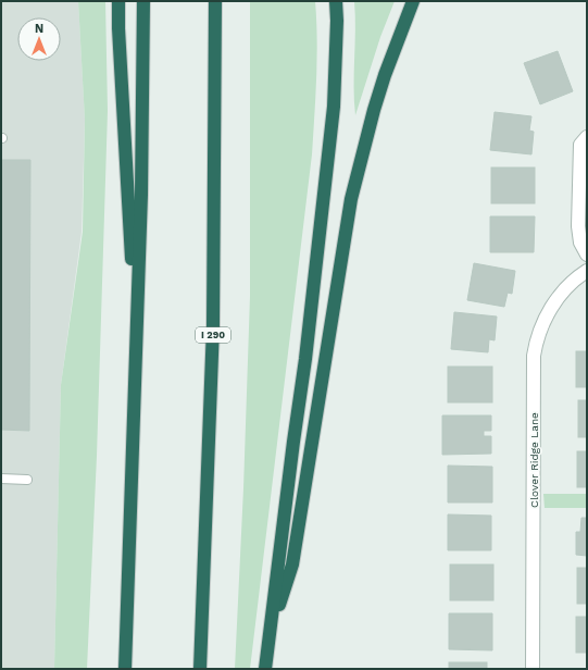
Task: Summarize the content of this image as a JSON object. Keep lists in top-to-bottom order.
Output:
{
  "streets": {
    "highway": ["I 290"],
    "street": ["Clover Ridge Lane"]
  },
  "north": "top"
}
